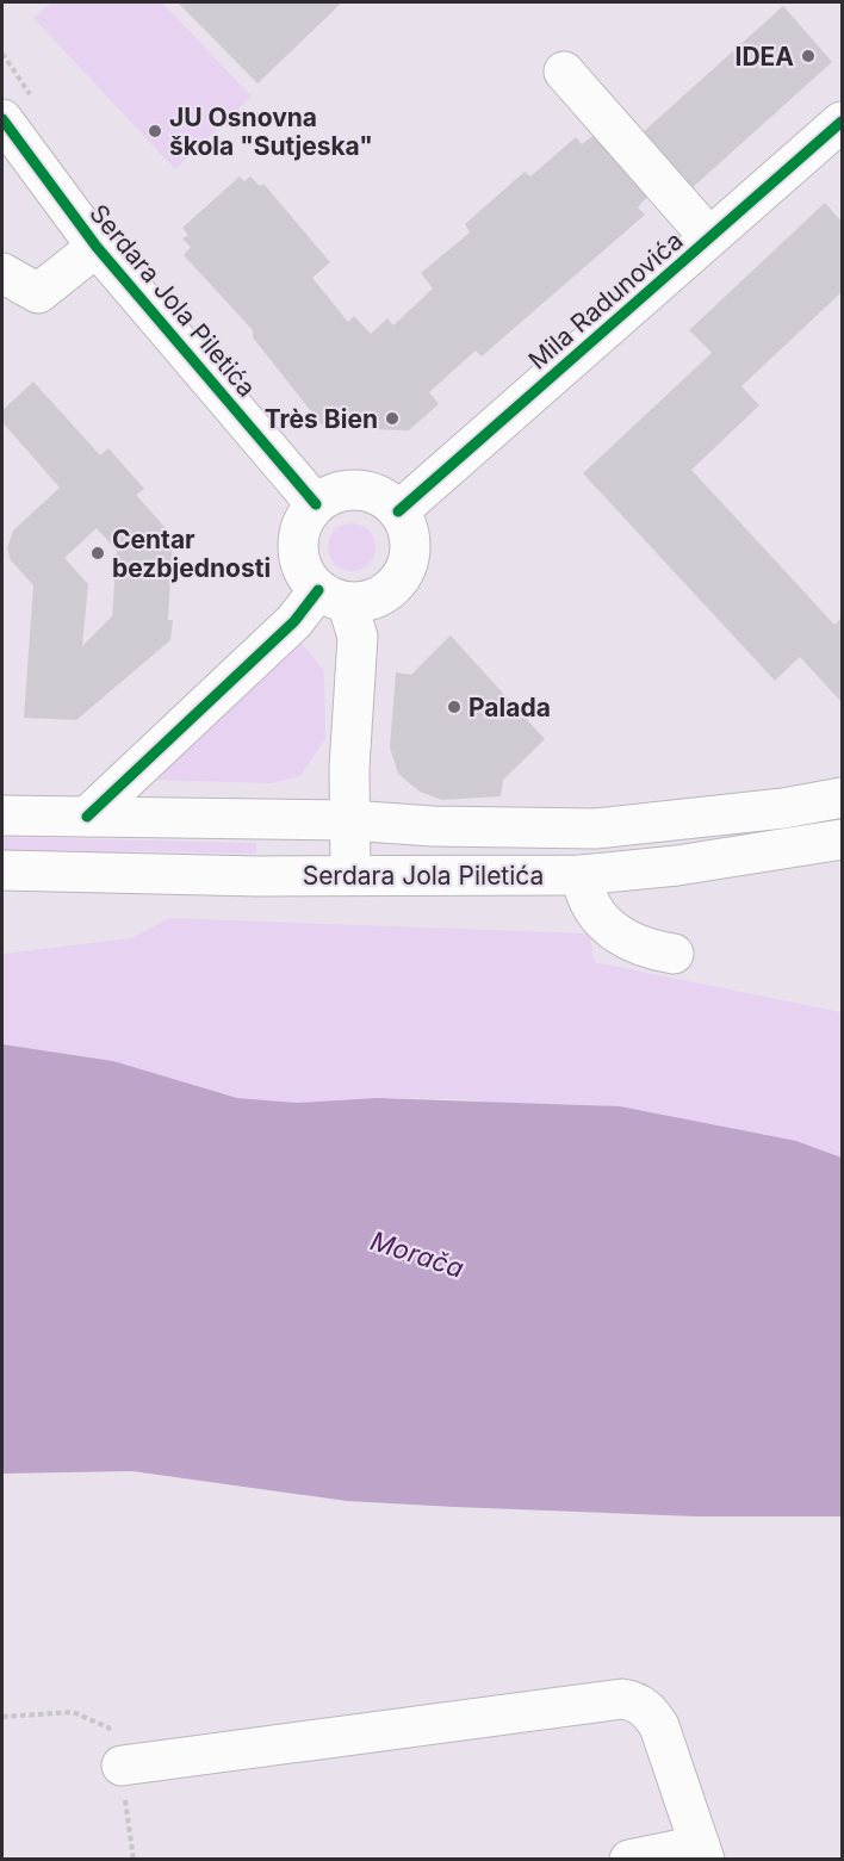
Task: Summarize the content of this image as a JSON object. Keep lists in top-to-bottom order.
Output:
{
  "streets": {
    "street": ["Serdara Jola Piletića", "Mila Radunovića"]
  },
  "crossings": [
    ["Serdara Jola Piletića", "Mila Radunovića"]
  ],
  "water": ["Morača"],
  "places": [
    "IDEA",
    "JU Osnovna škola \"Sutjeska\"",
    "Très Bien",
    "Centar bezbjednosti",
    "Palada"
  ]
}
